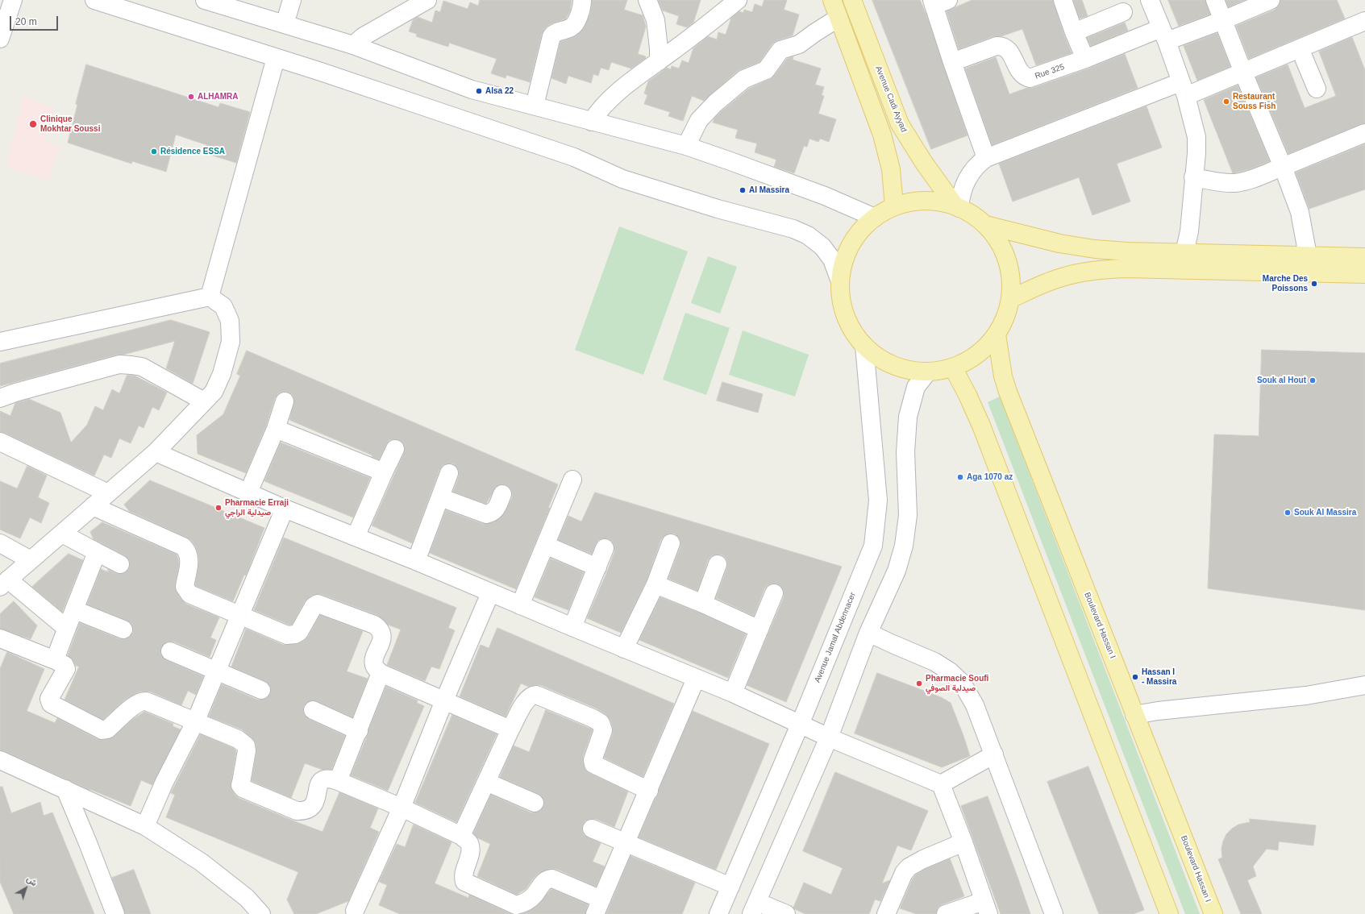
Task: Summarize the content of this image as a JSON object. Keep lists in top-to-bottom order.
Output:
{
  "streets": {
    "main road": ["Avenue Cadi Ayyad", "Boulevard Hassan I"],
    "street": ["Rue 325", "Avenue Jamal Abdennacer"]
  },
  "places": [
    "Alsa 22",
    "ALHAMRA",
    "Restaurant Souss Fish",
    "Clinique Mokhtar Soussi",
    "Résidence ESSA",
    "Al Massira",
    "Marche Des Poissons",
    "Souk al Hout",
    "Aga 1070 az",
    "Pharmacie Erraji صيدلية الراجي",
    "Souk Al Massira",
    "Hassan I - Massira",
    "Pharmacie Soufi صيدلية الصوفي"
  ],
  "scale_bar": "20 m",
  "north": "top right"
}
